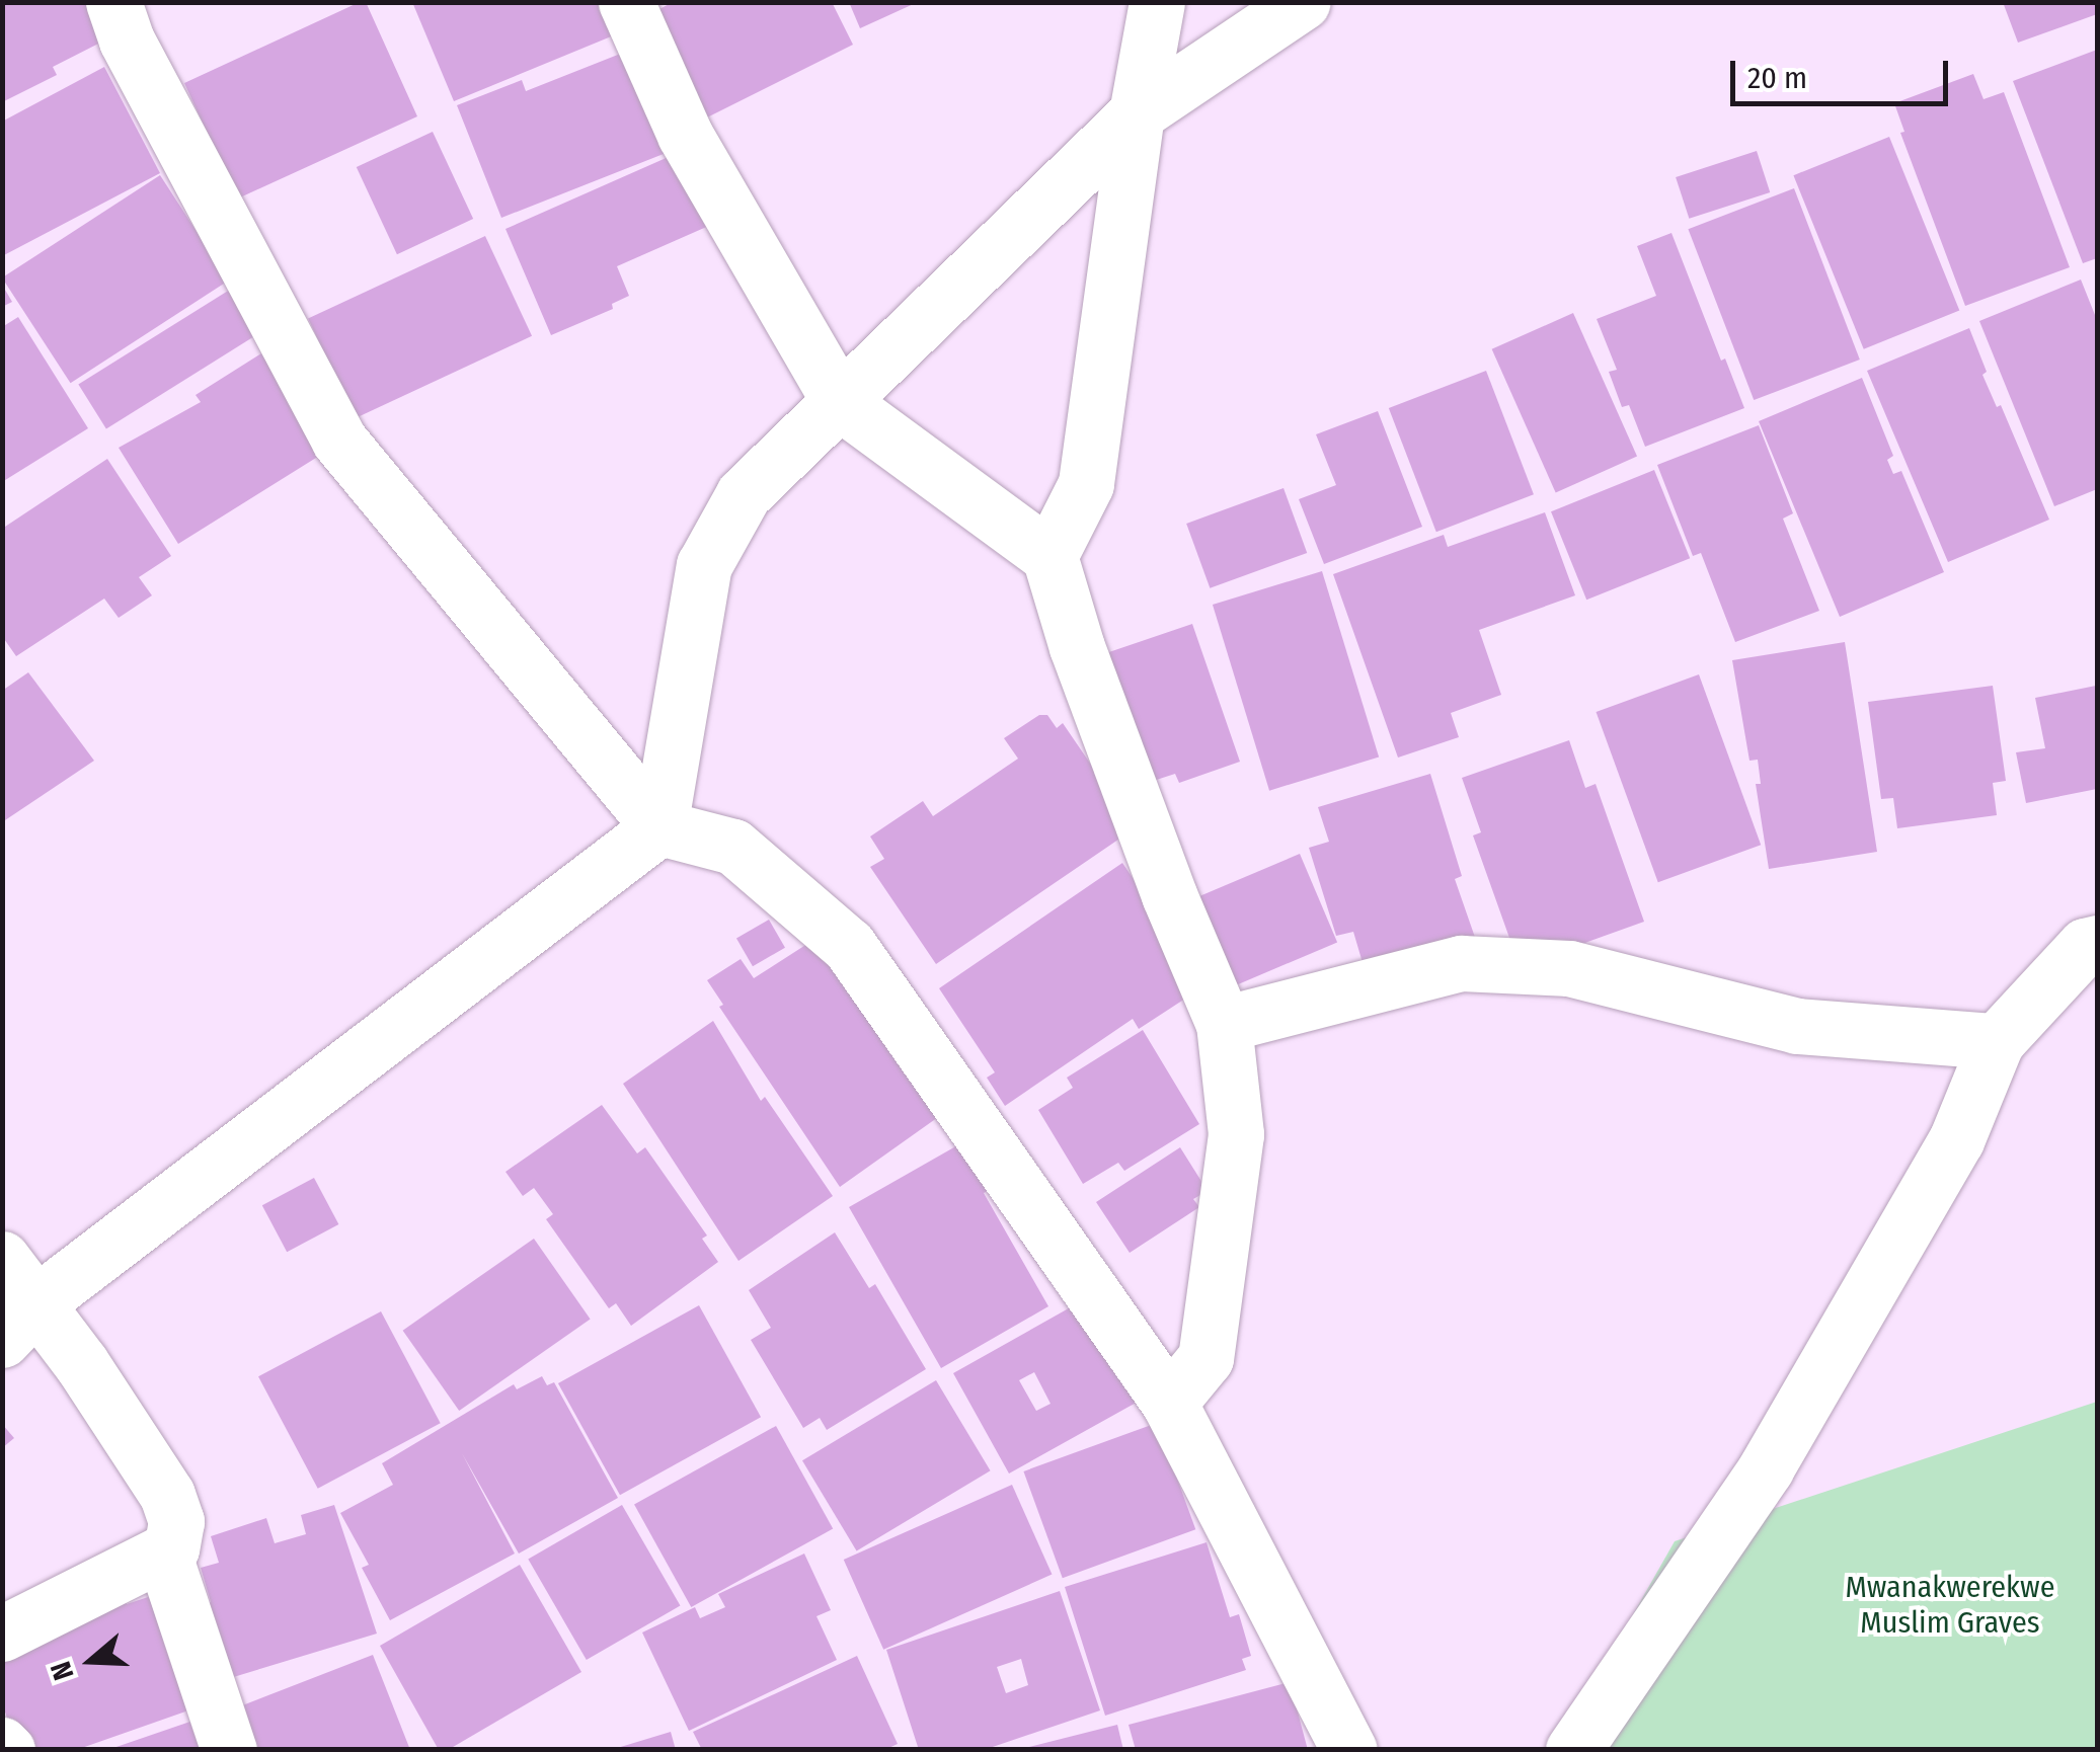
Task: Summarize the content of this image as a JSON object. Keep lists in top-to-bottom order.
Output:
{
  "parks": ["Mwanakwerekwe Muslim Graves"],
  "scale_bar": "20 m",
  "north": "left"
}
